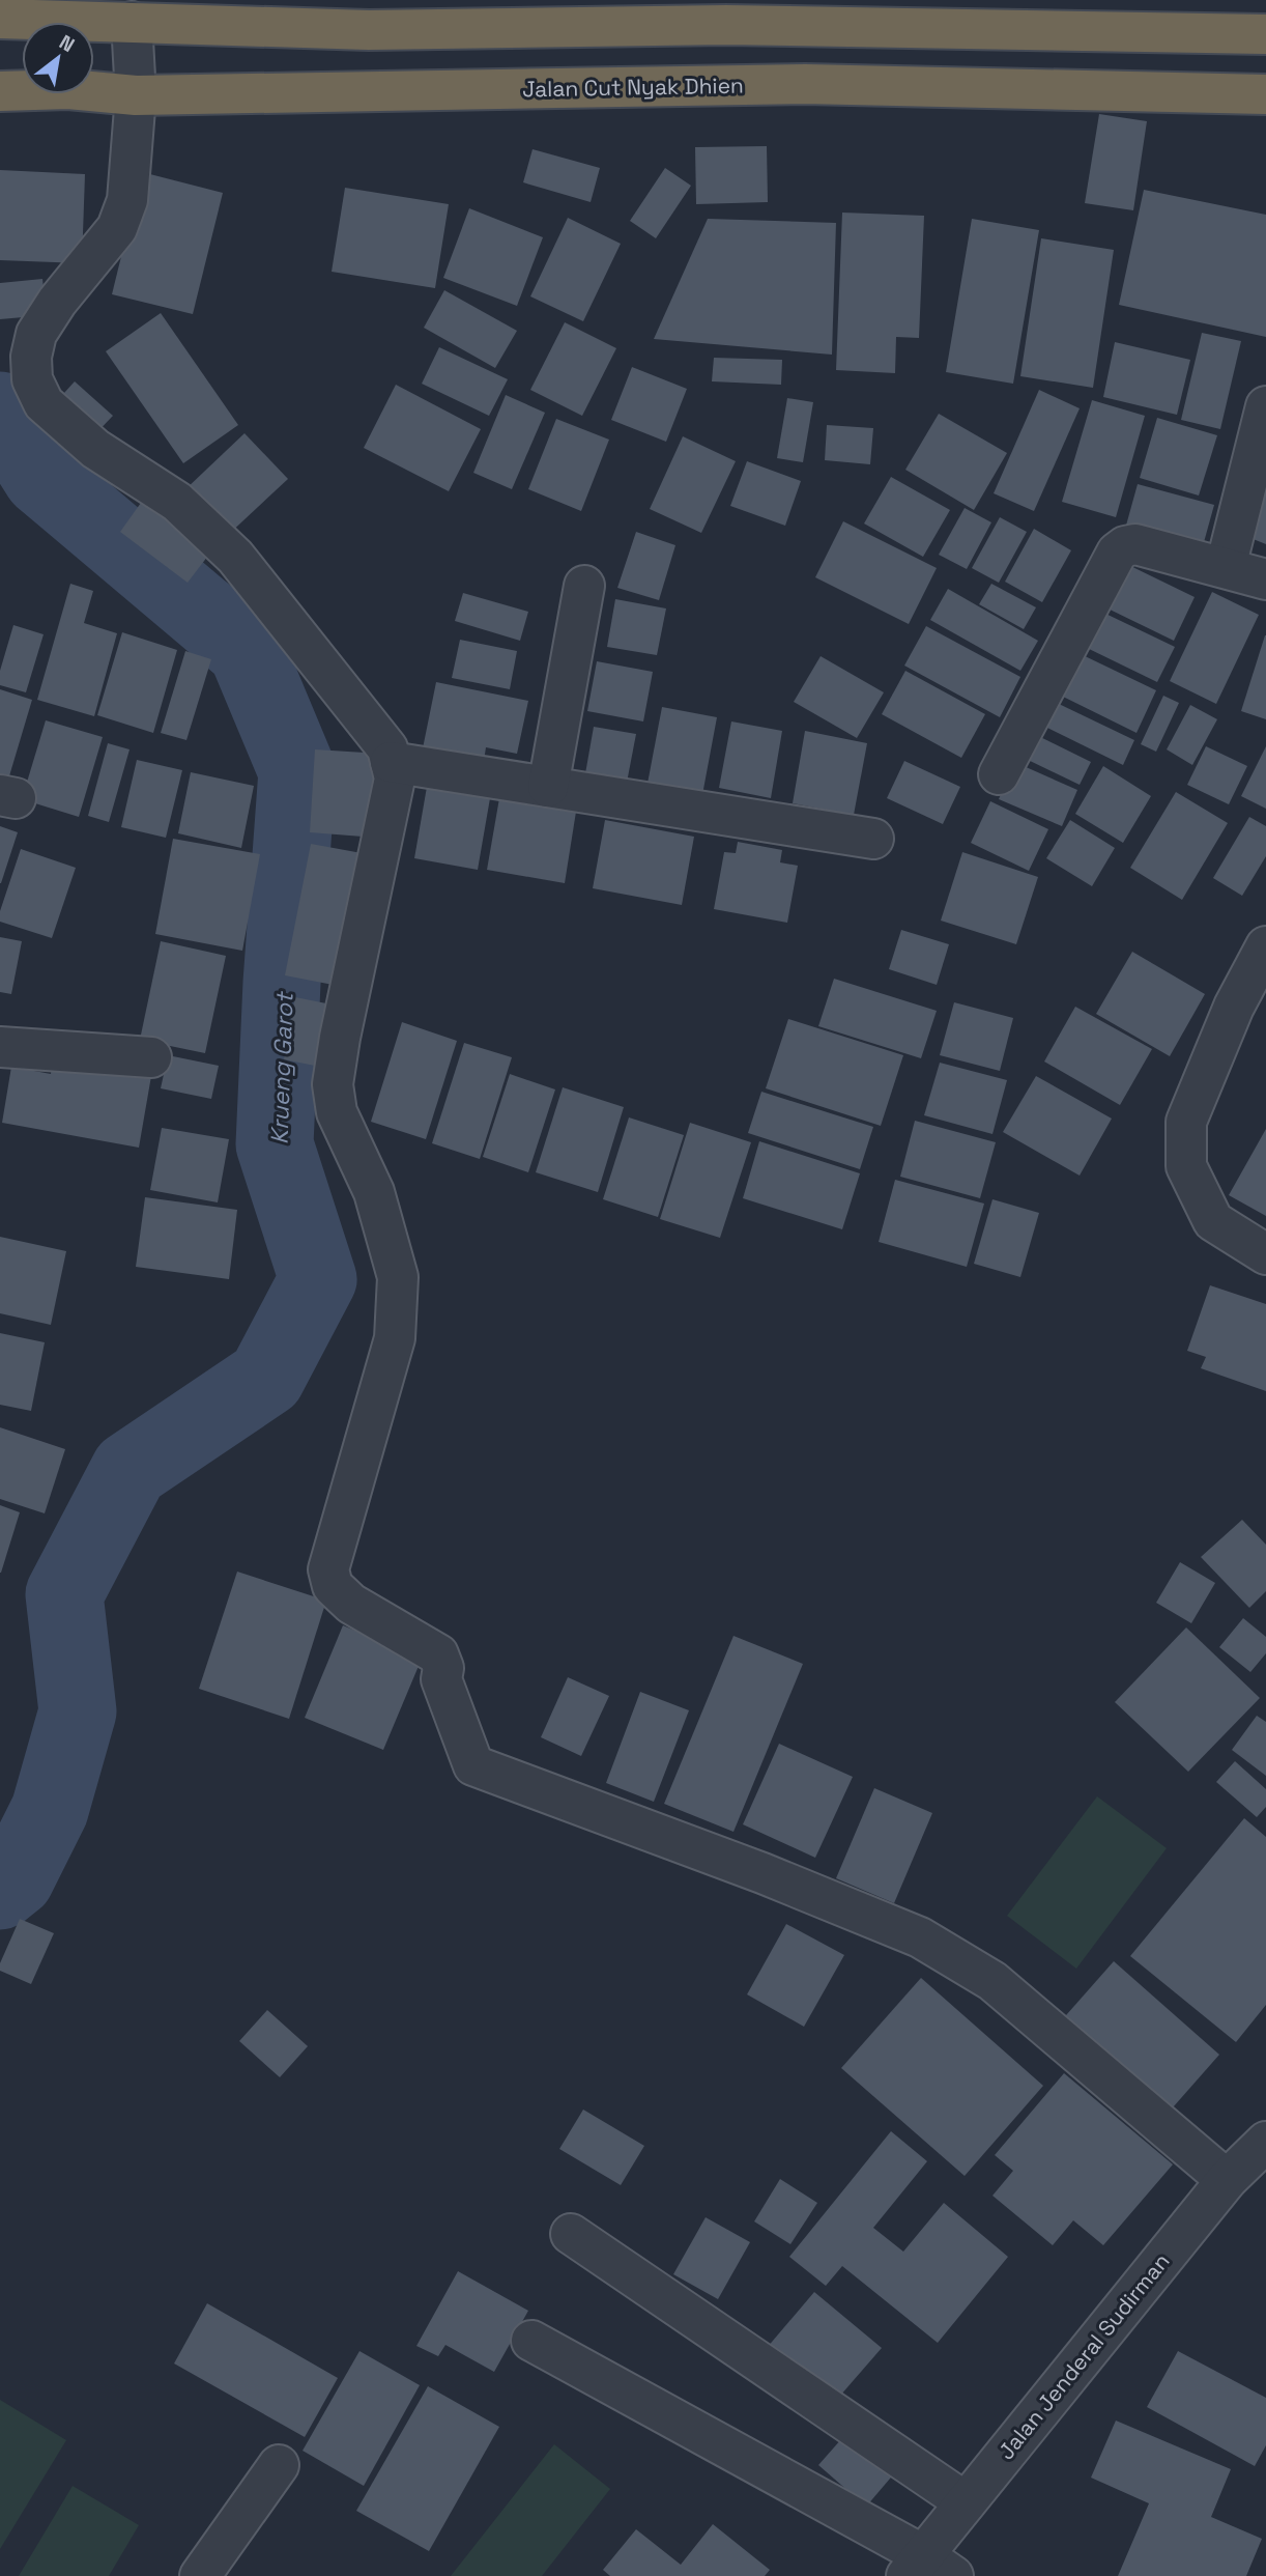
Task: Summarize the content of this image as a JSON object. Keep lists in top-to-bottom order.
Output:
{
  "streets": {
    "highway": ["Jalan Cut Nyak Dhien"],
    "street": ["Jalan Jenderal Sudirman"]
  },
  "water": ["Krueng Garot"],
  "north": "top right"
}
